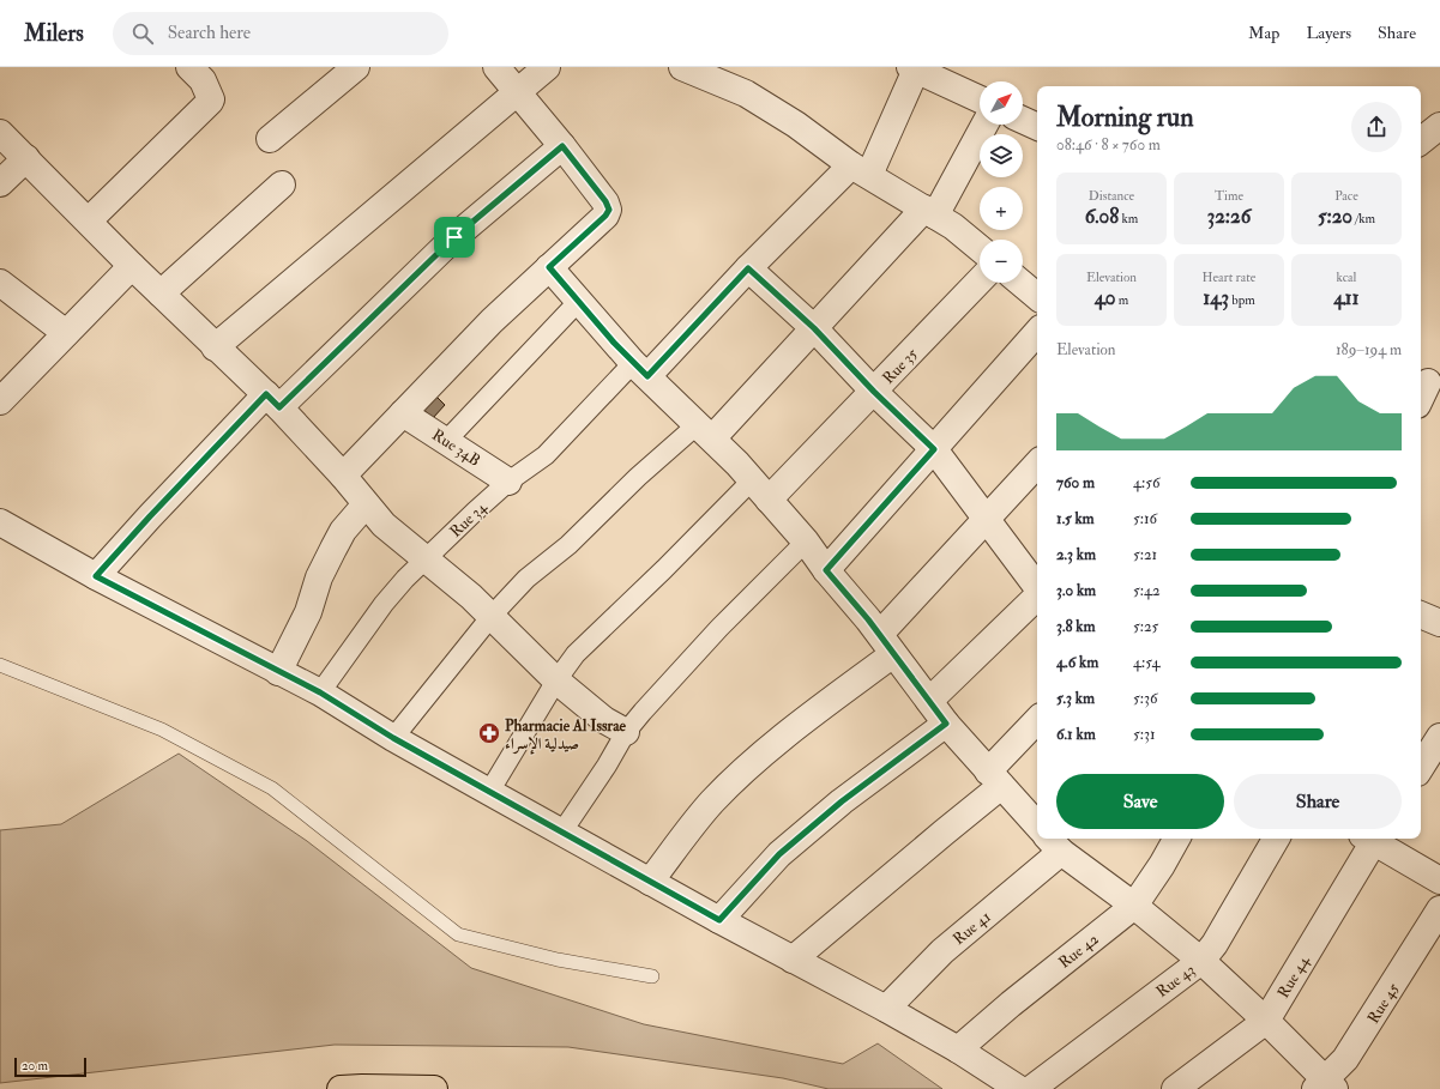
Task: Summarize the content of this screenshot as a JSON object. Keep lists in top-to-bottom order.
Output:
{
  "streets": {
    "street": [
      "Rue 35",
      "Rue 34B",
      "Rue 34",
      "Rue 41",
      "Rue 42",
      "Rue 44",
      "Rue 43",
      "Rue 45"
    ]
  },
  "crossings": [
    ["Rue 34B", "Rue 34"]
  ],
  "places": {
    "pharmacy": ["Pharmacie Al Issrae صيدلية الإسراء"]
  },
  "scale_bar": "20 m",
  "north": "top right",
  "page": {
    "header": "Milers",
    "search": "Search here",
    "nav": ["Map", "Layers", "Share"],
    "map_buttons": ["+", "−"],
    "heading": ["Morning run", "08:46 · 8 × 760 m"],
    "stats": [
      ["Distance", "6.08 km"],
      ["Time", "32:26"],
      ["Pace", "5:20 /km"],
      ["Elevation", "40 m"],
      ["Heart rate", "143 bpm"],
      ["kcal", "411"]
    ],
    "chart": ["Elevation", "189–194 m"],
    "list": [
      {
        "name": "760 m",
        "note": "4:56"
      },
      {
        "name": "1.5 km",
        "note": "5:16"
      },
      {
        "name": "2.3 km",
        "note": "5:21"
      },
      {
        "name": "3.0 km",
        "note": "5:42"
      },
      {
        "name": "3.8 km",
        "note": "5:25"
      },
      {
        "name": "4.6 km",
        "note": "4:54"
      },
      {
        "name": "5.3 km",
        "note": "5:36"
      },
      {
        "name": "6.1 km",
        "note": "5:31"
      }
    ],
    "buttons": ["Save", "Share"],
    "scale": "20 m"
  }
}
